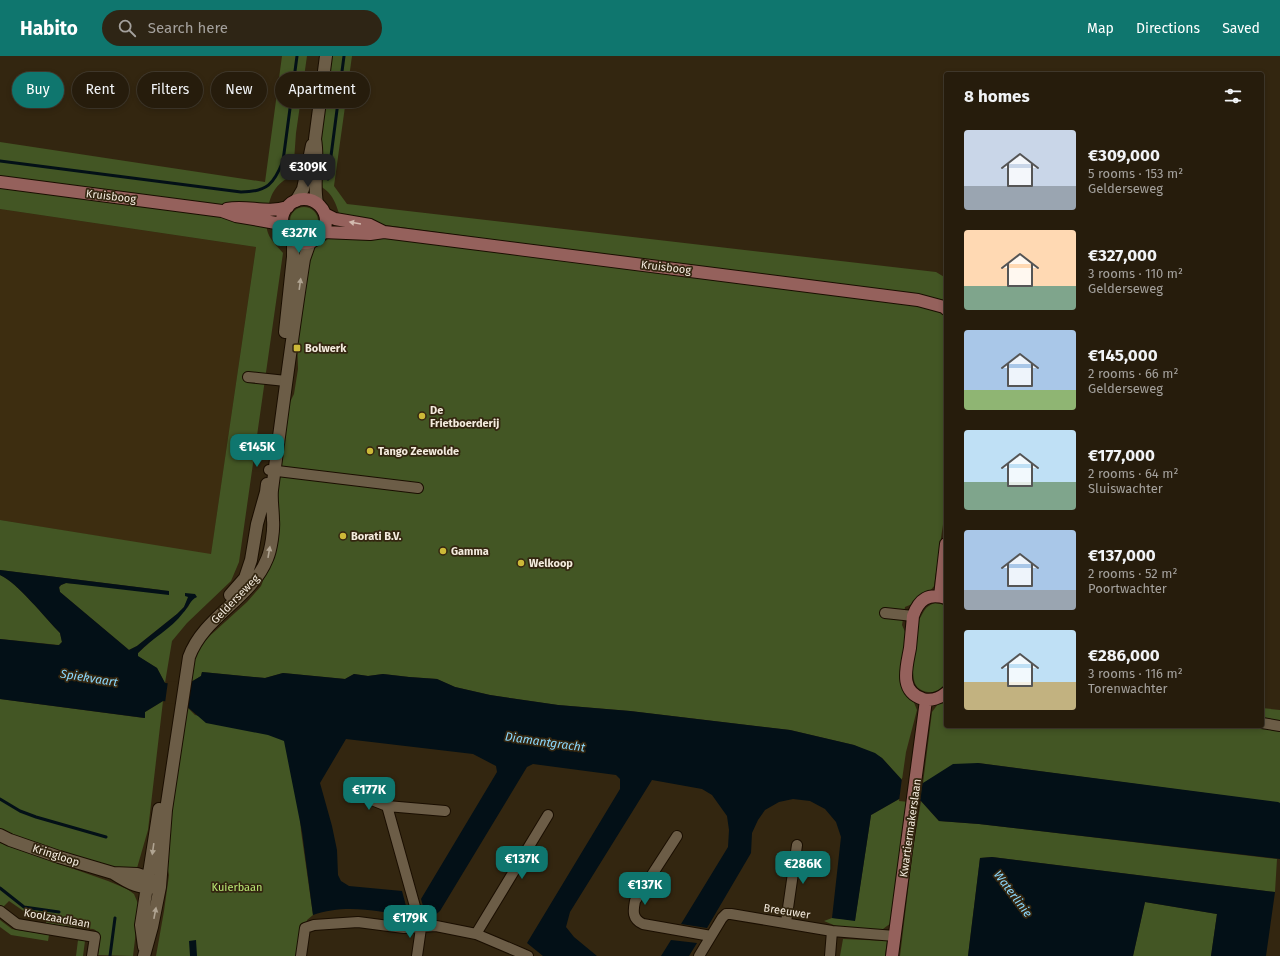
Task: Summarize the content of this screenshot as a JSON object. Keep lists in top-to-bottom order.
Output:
{
  "streets": {
    "main road": ["Kruisboog", "Kwartiermakerslaan"],
    "street": [
      "Gelderseweg",
      "Kringloop",
      "Breeuwer",
      "Koolzaadlaan"
    ]
  },
  "crossings": [
    ["Kruisboog", "Gelderseweg"],
    ["Gelderseweg", "Kringloop"],
    ["Kwartiermakerslaan", "Breeuwer"]
  ],
  "water": ["Spiekvaart", "Diamantgracht", "Waterlinie"],
  "parks": ["Kuierbaan"],
  "places": {
    "transit": ["Bolwerk"],
    "other": [
      "De Frietboerderij",
      "Tango Zeewolde",
      "Borati B.V.",
      "Gamma",
      "Welkoop"
    ]
  },
  "page": {
    "header": "Habito",
    "search": "Search here",
    "nav": ["Map", "Directions", "Saved"],
    "chip": [
      "Buy",
      "Rent",
      "Filters",
      "New",
      "Apartment"
    ],
    "heading": "8 homes",
    "list": [
      {
        "name": "€309,000",
        "note": "5 rooms · 153 m² · Gelderseweg"
      },
      {
        "name": "€327,000",
        "note": "3 rooms · 110 m² · Gelderseweg"
      },
      {
        "name": "€145,000",
        "note": "2 rooms · 66 m² · Gelderseweg"
      },
      {
        "name": "€177,000",
        "note": "2 rooms · 64 m² · Sluiswachter"
      },
      {
        "name": "€137,000",
        "note": "2 rooms · 52 m² · Poortwachter"
      },
      {
        "name": "€286,000",
        "note": "3 rooms · 116 m² · Torenwachter"
      }
    ],
    "price": [
      "€309K",
      "€327K",
      "€145K",
      "€177K",
      "€137K",
      "€286K",
      "€137K",
      "€179K"
    ]
  }
}
